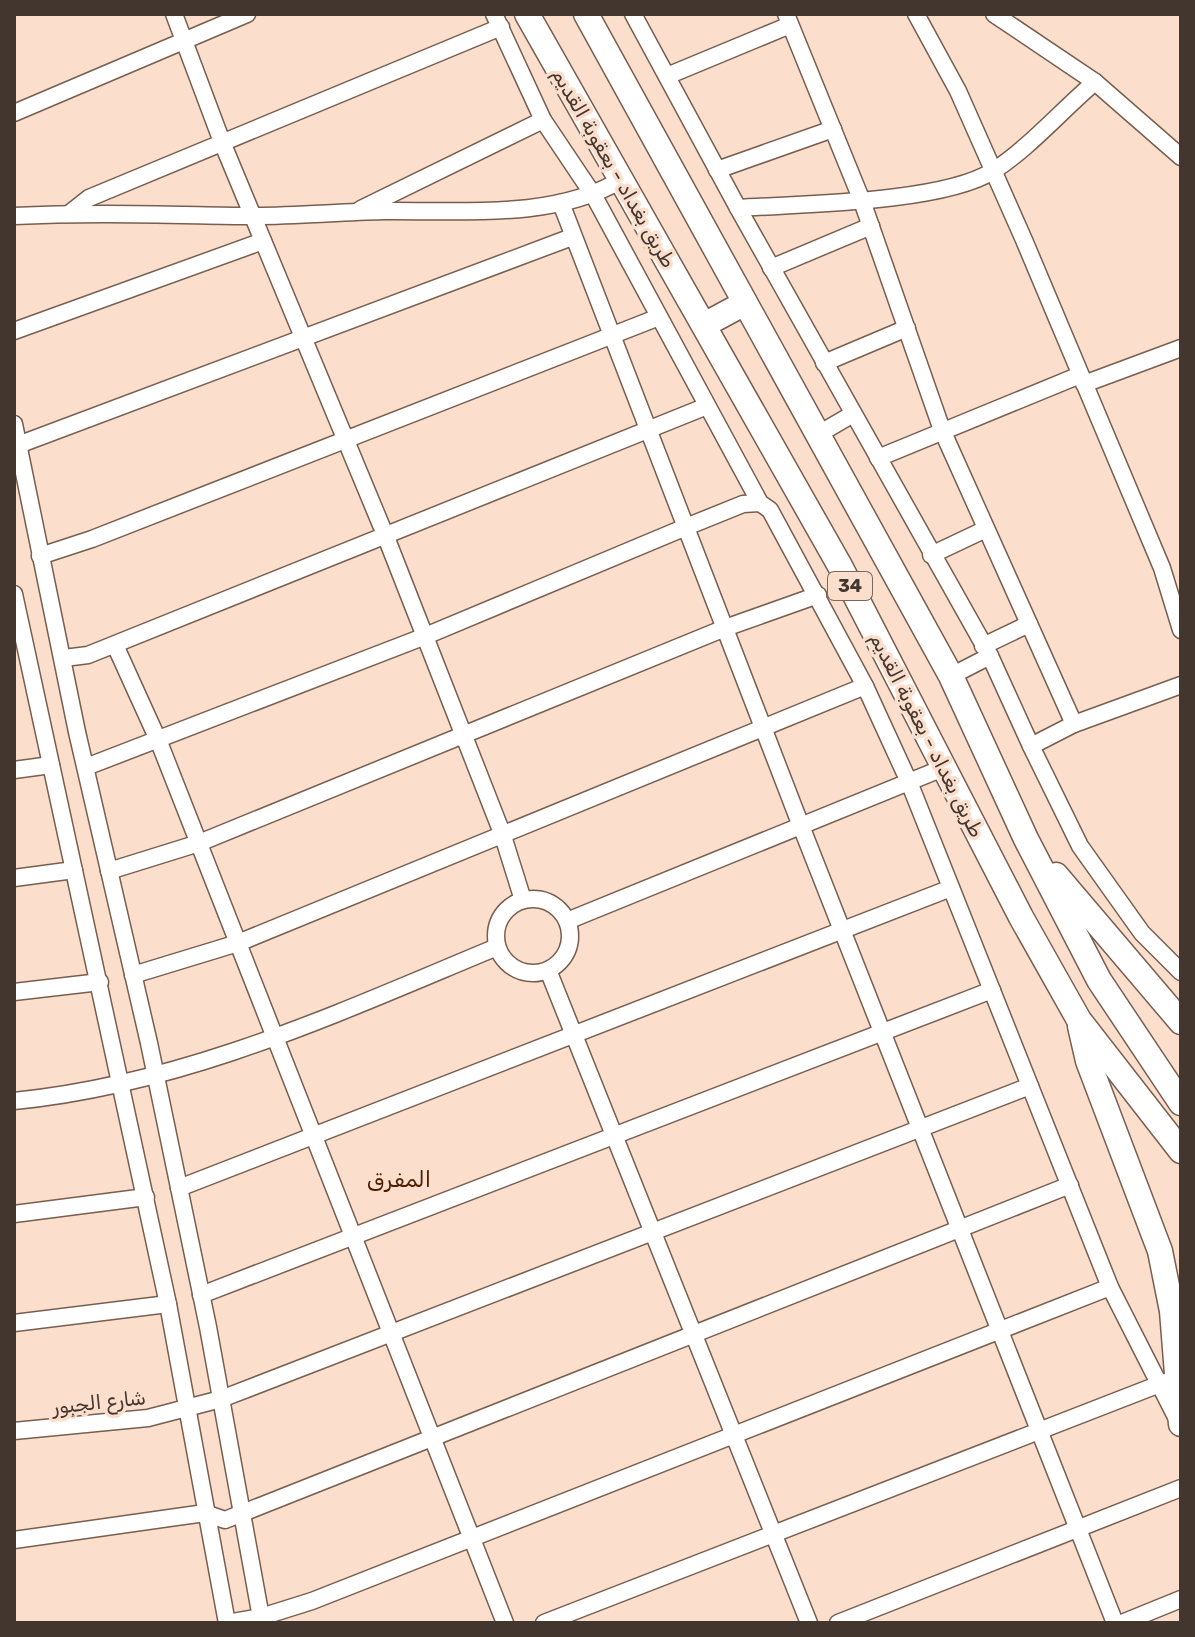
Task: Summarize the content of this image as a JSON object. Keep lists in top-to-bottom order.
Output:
{
  "streets": {
    "highway": ["طريق بغداد - بعقوبة القديم", "34"],
    "street": ["شارع الجبور"]
  },
  "districts": ["المفرق"]
}
